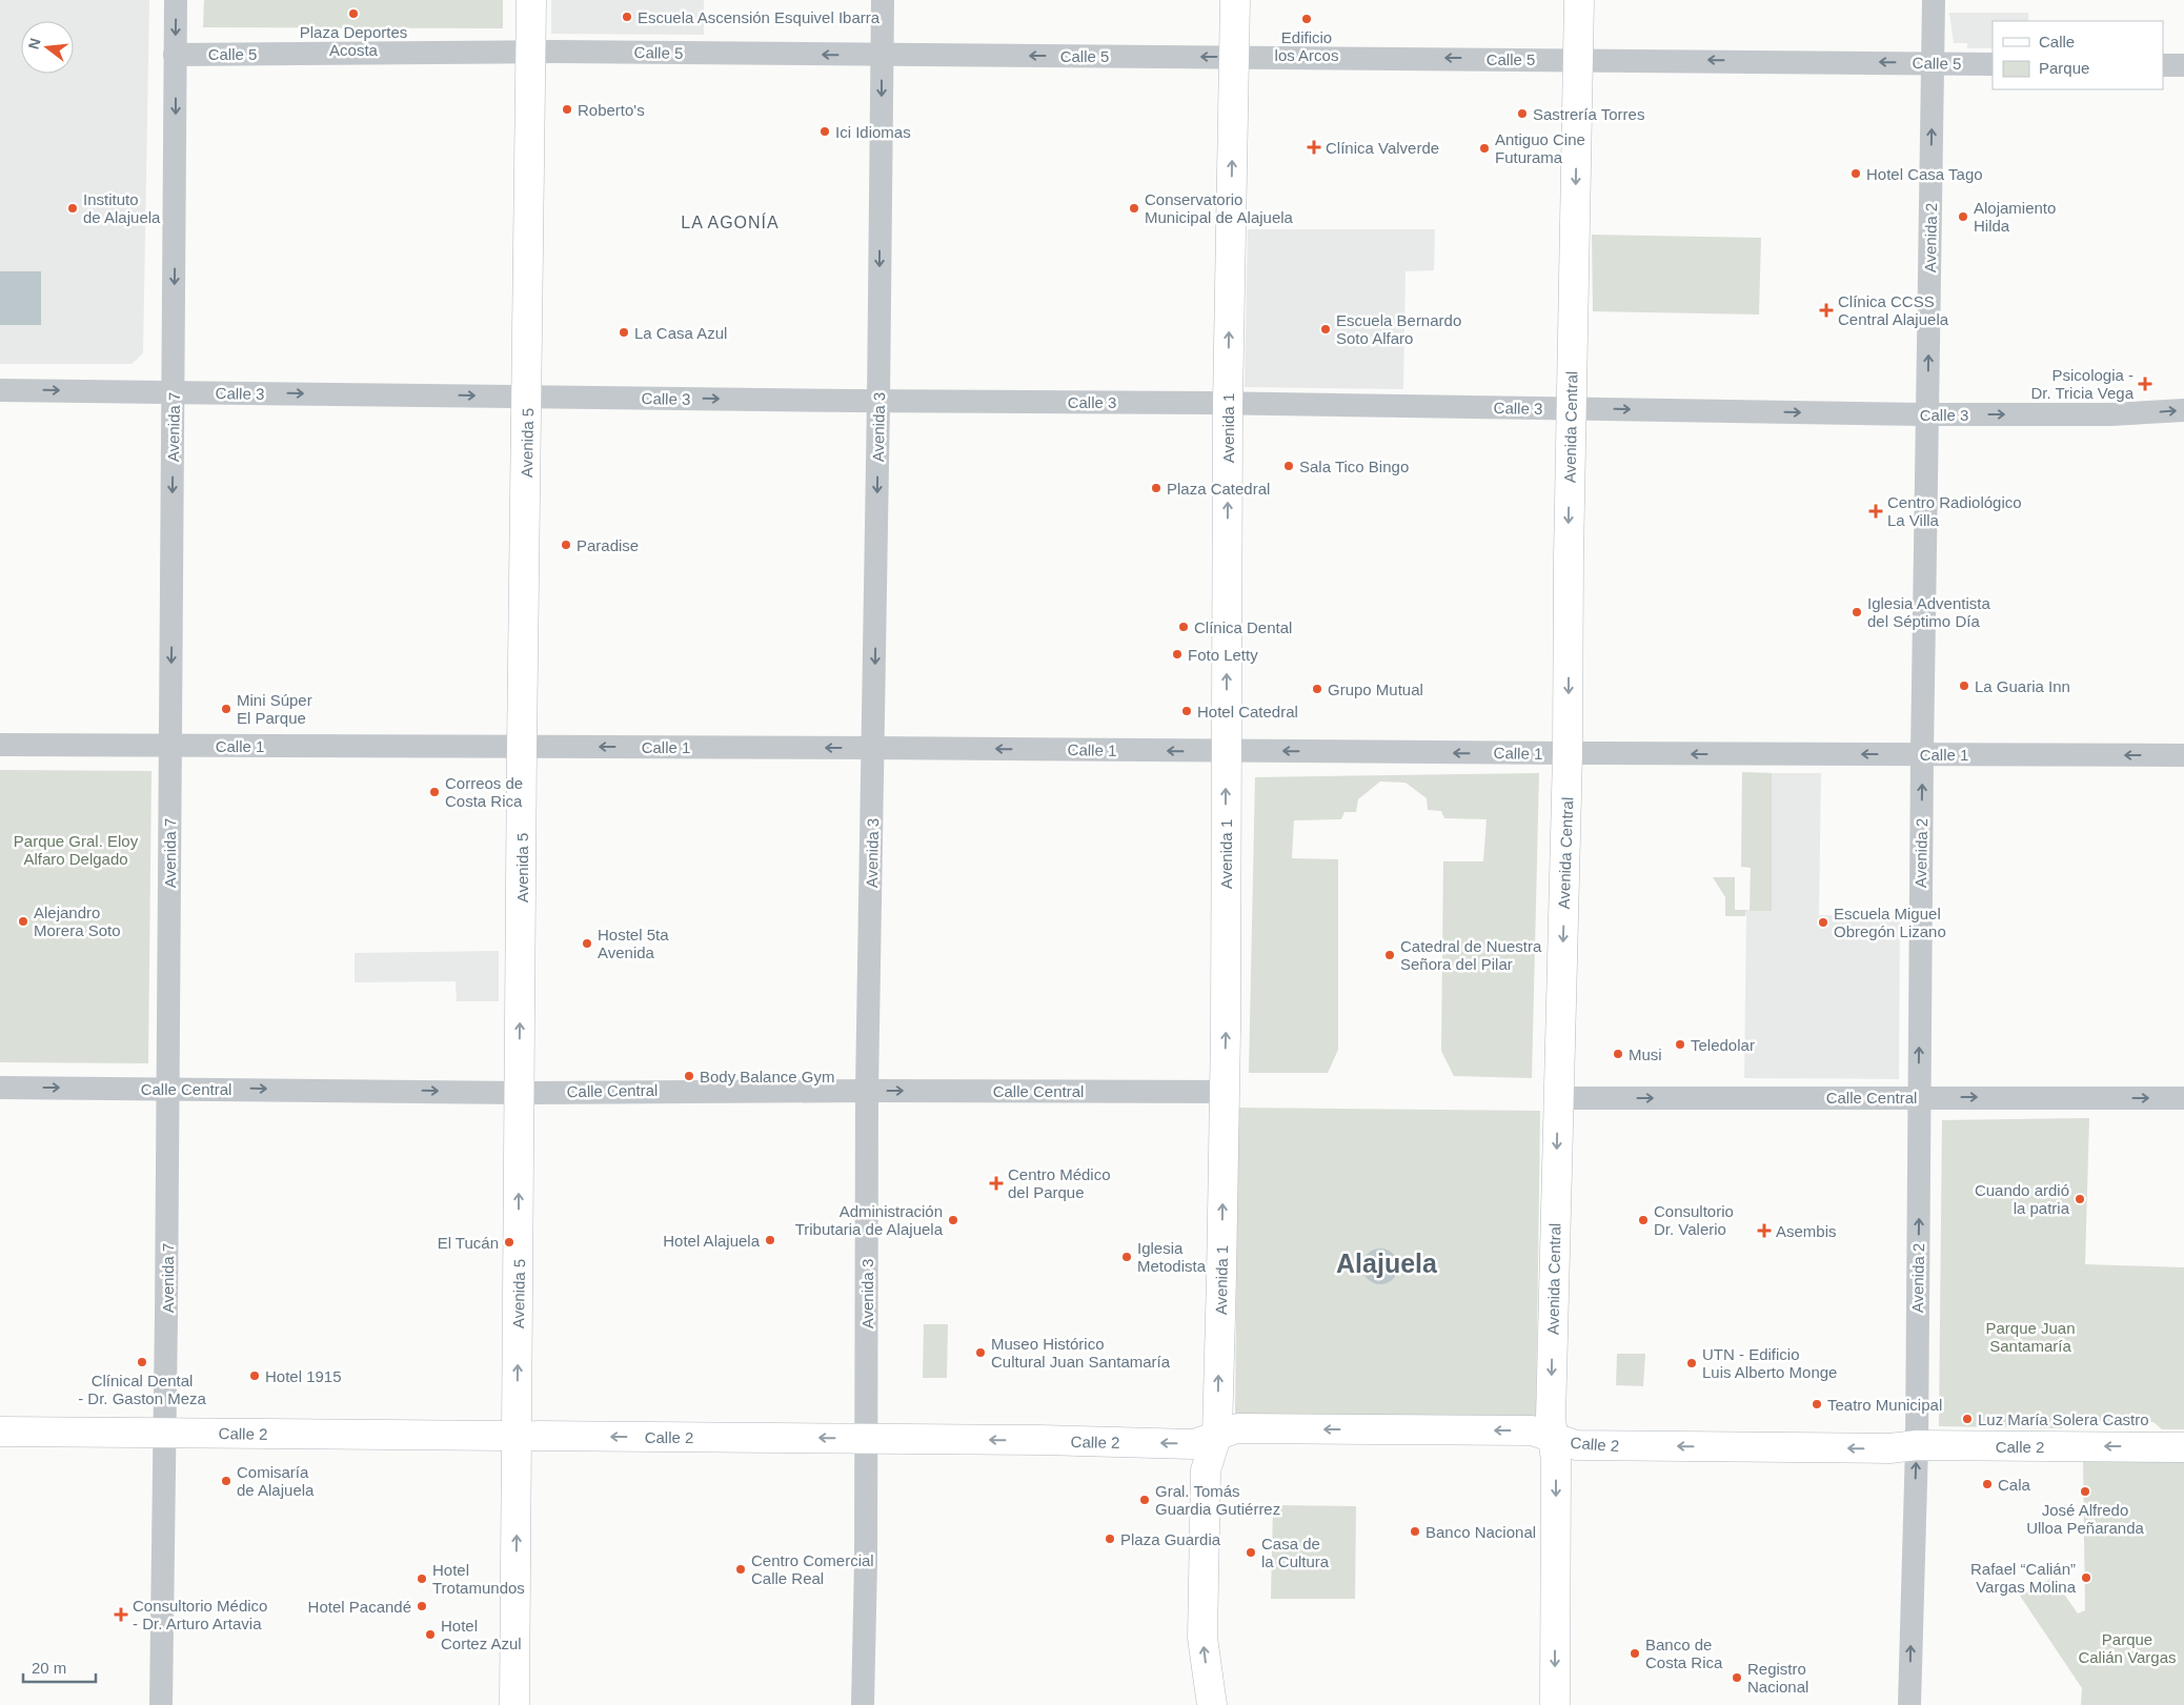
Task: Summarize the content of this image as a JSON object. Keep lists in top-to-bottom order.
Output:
{
  "streets": {
    "street": [
      "Calle 5",
      "Avenida 2",
      "Calle 3",
      "Avenida 7",
      "Avenida 3",
      "Avenida Central",
      "Avenida 1",
      "Avenida 5",
      "Calle 1",
      "Calle Central",
      "Calle 2"
    ]
  },
  "crossings": [
    ["Calle 5", "Avenida 2"],
    ["Calle 5", "Avenida 7"],
    ["Calle 5", "Avenida 3"],
    ["Calle 5", "Avenida Central"],
    ["Calle 5", "Avenida 1"],
    ["Calle 5", "Avenida 5"],
    ["Avenida 2", "Calle 3"],
    ["Avenida 2", "Calle 1"],
    ["Avenida 2", "Calle Central"],
    ["Avenida 2", "Calle 2"],
    ["Calle 3", "Avenida 7"],
    ["Calle 3", "Avenida 3"],
    ["Calle 3", "Avenida Central"],
    ["Calle 3", "Avenida 1"],
    ["Calle 3", "Avenida 5"],
    ["Avenida 7", "Calle 1"],
    ["Avenida 7", "Calle Central"],
    ["Avenida 7", "Calle 2"],
    ["Avenida 3", "Calle 1"],
    ["Avenida 3", "Calle Central"],
    ["Avenida 3", "Calle 2"],
    ["Avenida Central", "Calle 1"],
    ["Avenida Central", "Calle Central"],
    ["Avenida Central", "Calle 2"],
    ["Avenida 1", "Calle 1"],
    ["Avenida 1", "Calle Central"],
    ["Avenida 1", "Calle 2"],
    ["Avenida 5", "Calle 1"],
    ["Avenida 5", "Calle Central"],
    ["Avenida 5", "Calle 2"]
  ],
  "one_way": [
    "Calle 5",
    "Avenida 2",
    "Calle 3",
    "Avenida 7",
    "Avenida 3",
    "Avenida Central",
    "Avenida 1",
    "Avenida 5",
    "Calle 1",
    "Calle Central",
    "Calle 2"
  ],
  "districts": ["LA AGONÍA", "Alajuela"],
  "parks": ["Parque Gral. Eloy Alfaro Delgado", "Parque Juan Santamaría", "Parque Calián Vargas"],
  "places": {
    "other": [
      "Plaza Deportes Acosta",
      "Escuela Ascensión Esquivel Ibarra",
      "Edificio los Arcos",
      "Roberto's",
      "Sastrería Torres",
      "Ici Idiomas",
      "Antiguo Cine Futurama",
      "Hotel Casa Tago",
      "Instituto de Alajuela",
      "Conservatorio Municipal de Alajuela",
      "Alojamiento Hilda",
      "Escuela Bernardo Soto Alfaro",
      "La Casa Azul",
      "Sala Tico Bingo",
      "Plaza Catedral",
      "Paradise",
      "Iglesia Adventista del Séptimo Día",
      "Clínica Dental",
      "Foto Letty",
      "La Guaria Inn",
      "Grupo Mutual",
      "Mini Súper El Parque",
      "Hotel Catedral",
      "Correos de Costa Rica",
      "Alejandro Morera Soto",
      "Escuela Miguel Obregón Lizano",
      "Hostel 5ta Avenida",
      "Catedral de Nuestra Señora del Pilar",
      "Teledolar",
      "Musi",
      "Body Balance Gym",
      "Cuando ardió la patria",
      "Administración Tributaria de Alajuela",
      "Consultorio Dr. Valerio",
      "Hotel Alajuela",
      "El Tucán",
      "Iglesia Metodista",
      "Museo Histórico Cultural Juan Santamaría",
      "Clínical Dental - Dr. Gaston Meza",
      "UTN - Edificio Luis Alberto Monge",
      "Hotel 1915",
      "Teatro Municipal",
      "Luz María Solera Castro",
      "Comisaría de Alajuela",
      "Cala",
      "José Alfredo Ulloa Peñaranda",
      "Gral. Tomás Guardia Gutiérrez",
      "Banco Nacional",
      "Plaza Guardia",
      "Casa de la Cultura",
      "Centro Comercial Calle Real",
      "Rafael “Calián” Vargas Molina",
      "Hotel Trotamundos",
      "Hotel Pacandé",
      "Hotel Cortez Azul",
      "Banco de Costa Rica",
      "Registro Nacional"
    ],
    "health": [
      "Clínica Valverde",
      "Clínica CCSS Central Alajuela",
      "Psicologia - Dr. Tricia Vega",
      "Centro Radiológico La Villa",
      "Centro Médico del Parque",
      "Asembis",
      "Consultorio Médico - Dr. Arturo Artavia"
    ]
  },
  "legend": ["Calle", "Parque"],
  "scale_bar": "20 m",
  "north": "left"
}
